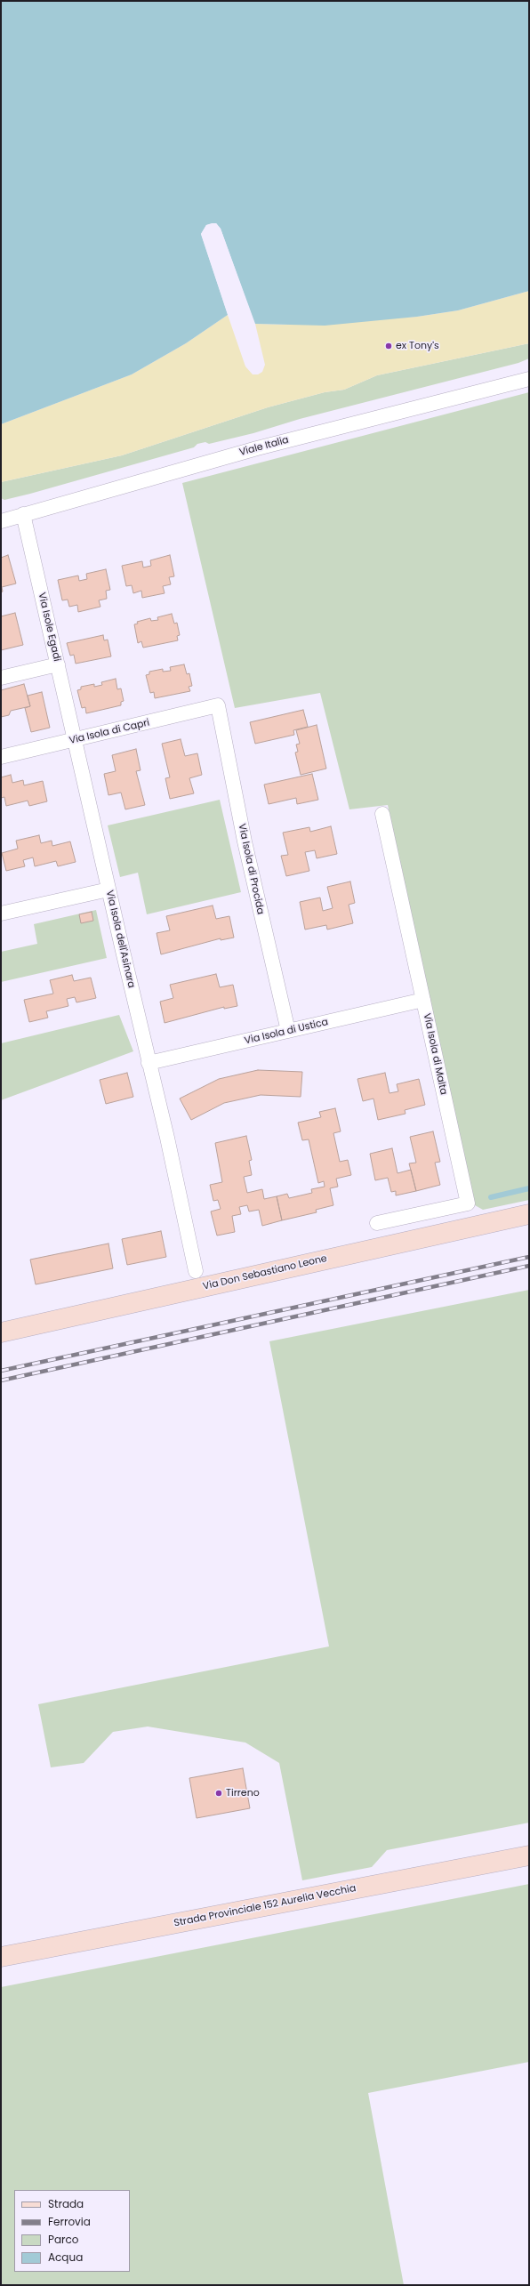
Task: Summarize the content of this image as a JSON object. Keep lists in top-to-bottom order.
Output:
{
  "streets": {
    "street": [
      "Viale Italia",
      "Via Isole Egadi",
      "Via Isola di Capri",
      "Via Isola di Procida",
      "Via Isola dell'Asinara",
      "Via Isola di Ustica",
      "Via Isola di Malta",
      "Via Don Sebastiano Leone",
      "Strada Provinciale 152 Aurelia Vecchia"
    ]
  },
  "crossings": [
    ["Viale Italia", "Via Isole Egadi"],
    ["Via Isole Egadi", "Via Isola di Capri"],
    ["Via Isole Egadi", "Via Isola dell'Asinara"],
    ["Via Isola di Capri", "Via Isola di Procida"],
    ["Via Isola di Capri", "Via Isola dell'Asinara"],
    ["Via Isola di Procida", "Via Isola di Ustica"],
    ["Via Isola dell'Asinara", "Via Isola di Ustica"],
    ["Via Isola di Ustica", "Via Isola di Malta"]
  ],
  "places": ["ex Tony's", "Tirreno"],
  "legend": [
    "Strada",
    "Ferrovia",
    "Parco",
    "Acqua"
  ]
}
